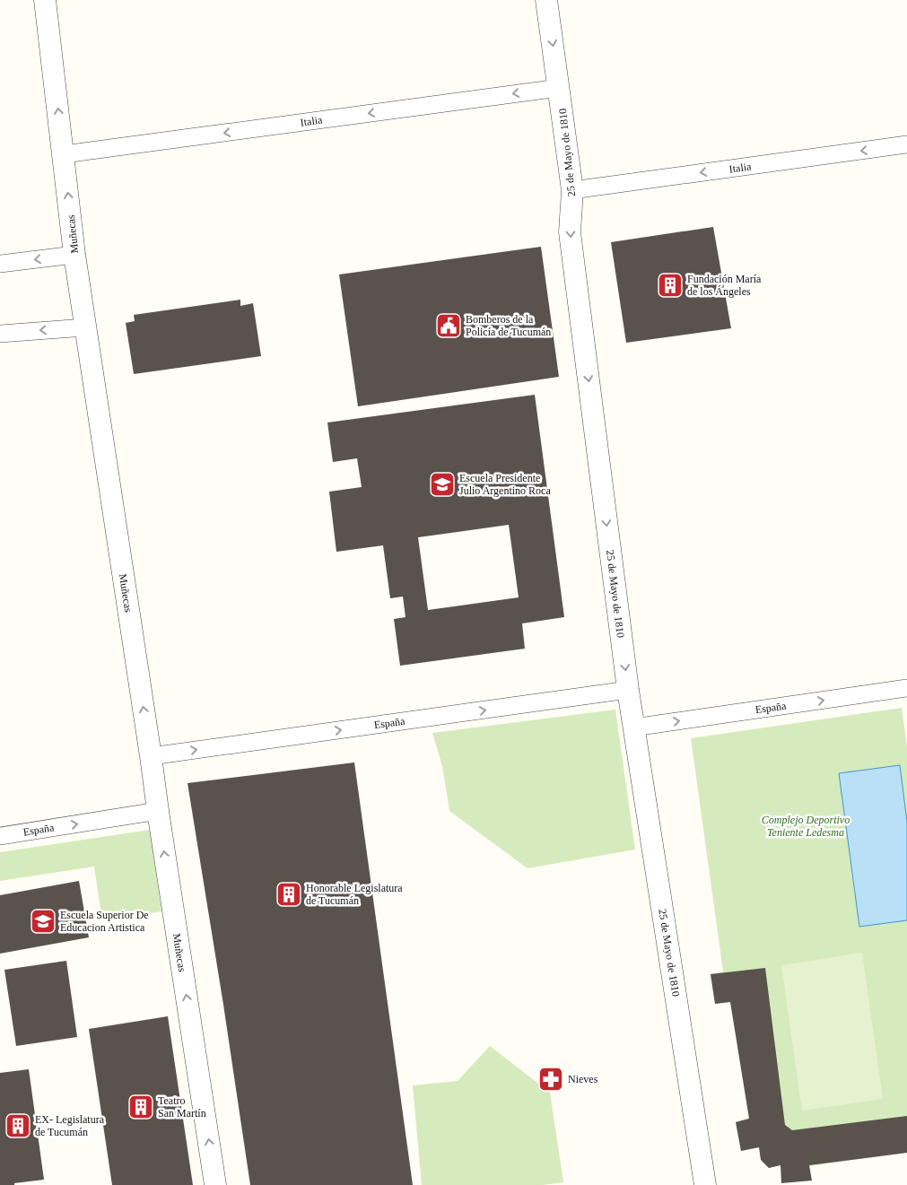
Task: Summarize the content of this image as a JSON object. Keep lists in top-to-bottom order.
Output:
{
  "streets": {
    "street": [
      "Italia",
      "25 de Mayo de 1810",
      "Muñecas",
      "España"
    ]
  },
  "crossings": [
    ["Italia", "25 de Mayo de 1810"],
    ["Italia", "Muñecas"],
    ["25 de Mayo de 1810", "España"],
    ["Muñecas", "España"]
  ],
  "one_way": [
    "Italia",
    "25 de Mayo de 1810",
    "Muñecas",
    "España"
  ],
  "parks": ["Complejo Deportivo Teniente Ledesma"],
  "places": {
    "building": [
      "Fundación María de los Ángeles",
      "Honorable Legislatura de Tucumán",
      "Teatro San Martín",
      "EX- Legislatura de Tucumán"
    ],
    "public building": ["Bomberos de la Policía de Tucumán"],
    "school or university": ["Escuela Presidente Julio Argentino Roca", "Escuela Superior De Educacion Artistica"],
    "pharmacy": ["Nieves"]
  }
}
